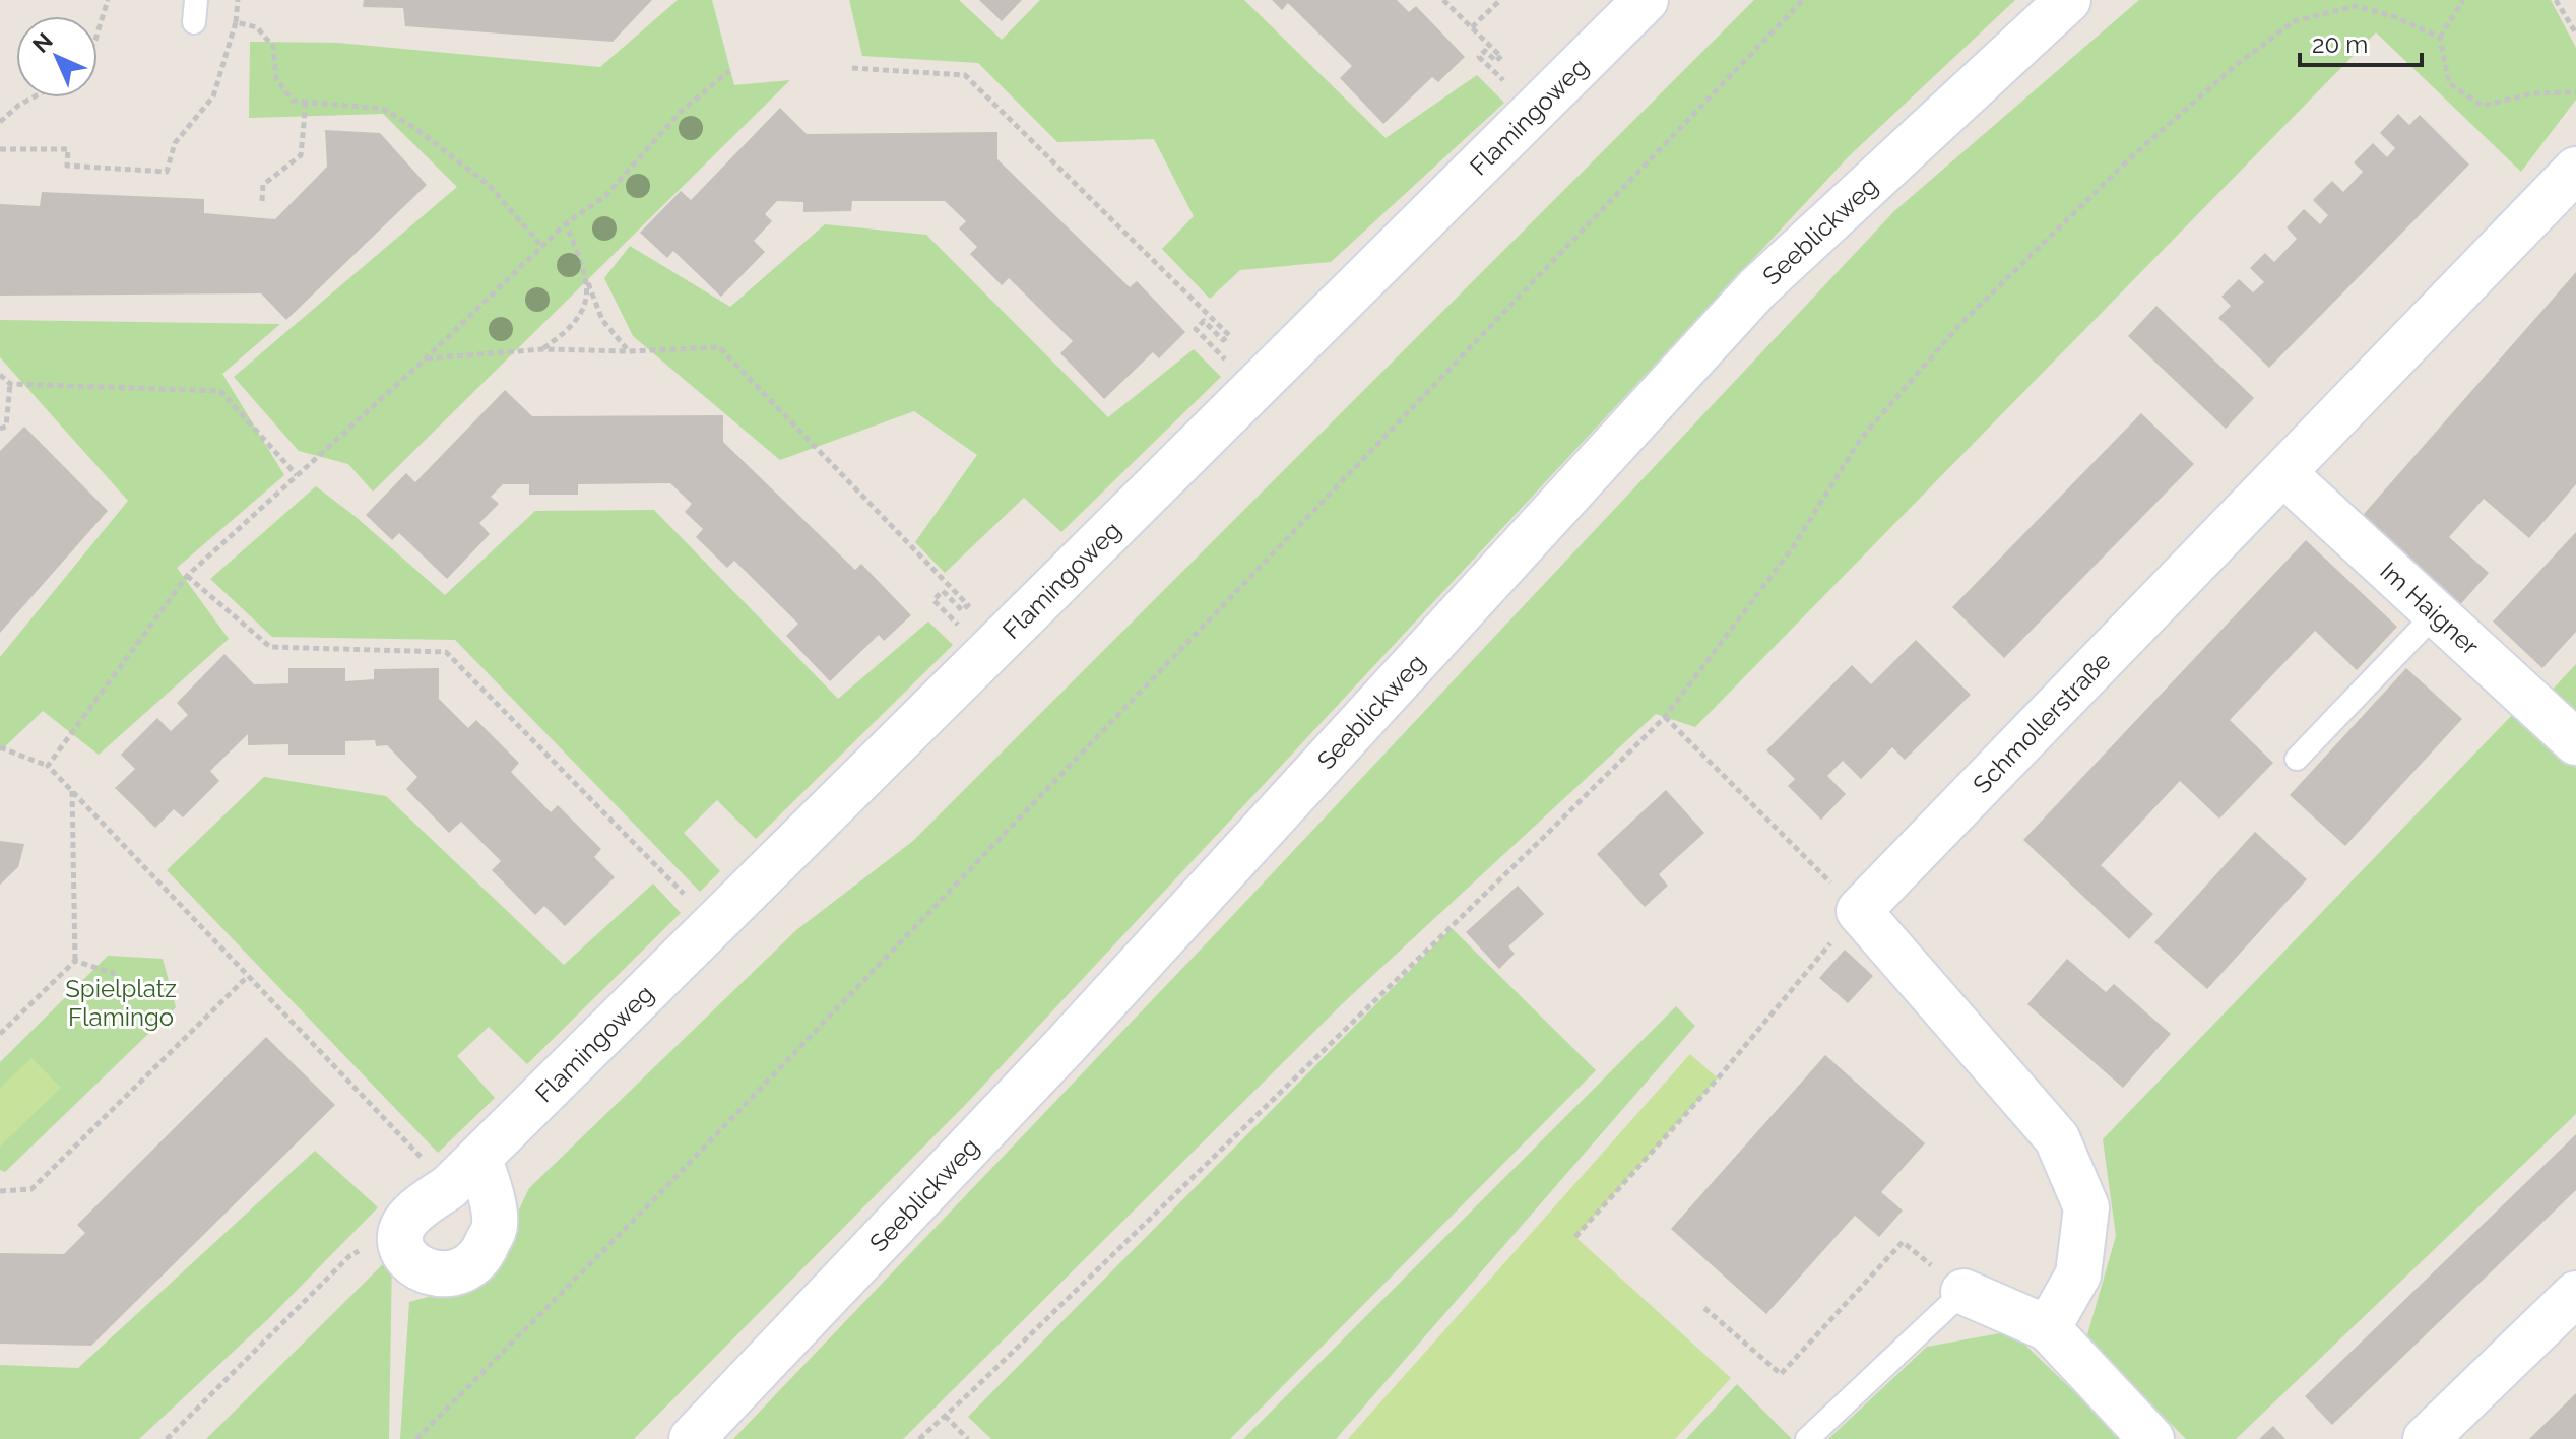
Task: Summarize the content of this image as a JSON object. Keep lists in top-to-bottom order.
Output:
{
  "streets": {
    "street": [
      "Flamingoweg",
      "Seeblickweg",
      "Im Haigner",
      "Schmollerstraße"
    ]
  },
  "crossings": [
    ["Im Haigner", "Schmollerstraße"]
  ],
  "parks": ["Spielplatz Flamingo"],
  "scale_bar": "20 m",
  "north": "top left"
}
